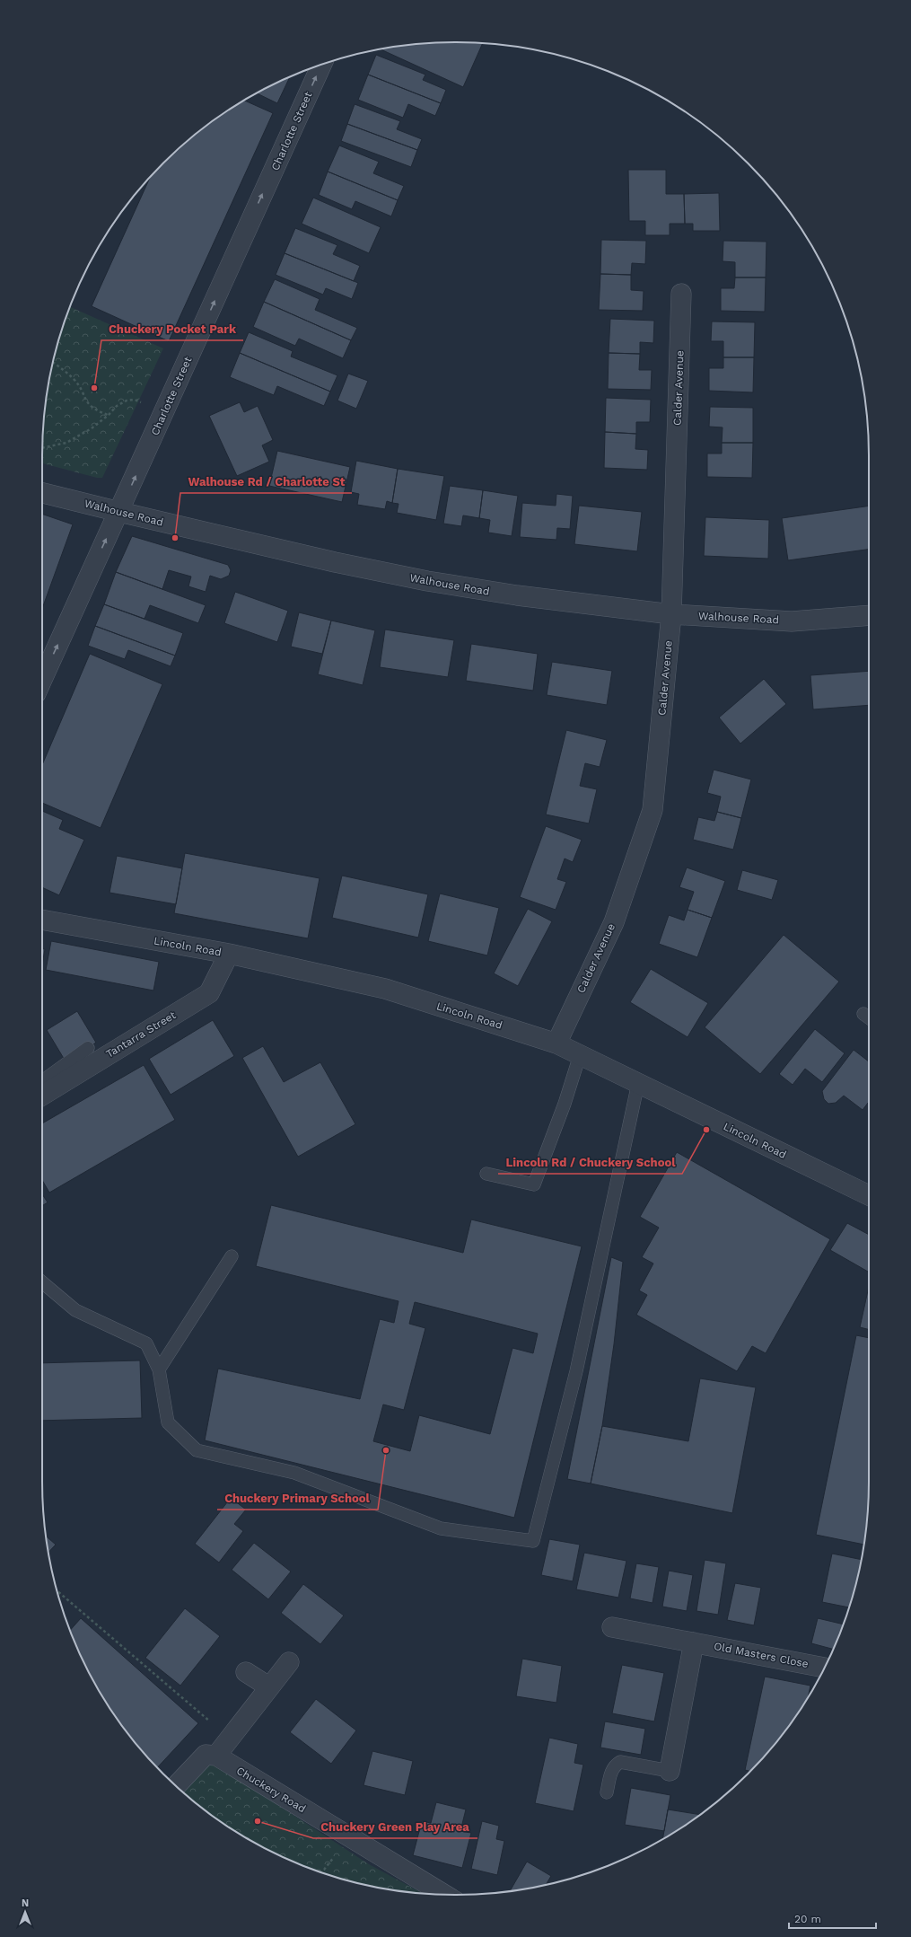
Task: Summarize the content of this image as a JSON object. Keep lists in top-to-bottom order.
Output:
{
  "streets": {
    "street": [
      "Charlotte Street",
      "Calder Avenue",
      "Walhouse Road",
      "Lincoln Road",
      "Tantarra Street",
      "Old Masters Close",
      "Chuckery Road"
    ]
  },
  "crossings": [
    ["Charlotte Street", "Walhouse Road"],
    ["Calder Avenue", "Walhouse Road"],
    ["Calder Avenue", "Lincoln Road"],
    ["Lincoln Road", "Tantarra Street"]
  ],
  "one_way": ["Charlotte Street"],
  "places": [
    "Chuckery Pocket Park",
    "Walhouse Rd / Charlotte St",
    "Lincoln Rd / Chuckery School",
    "Chuckery Primary School",
    "Chuckery Green Play Area"
  ],
  "scale_bar": "20 m",
  "north": "top"
}
